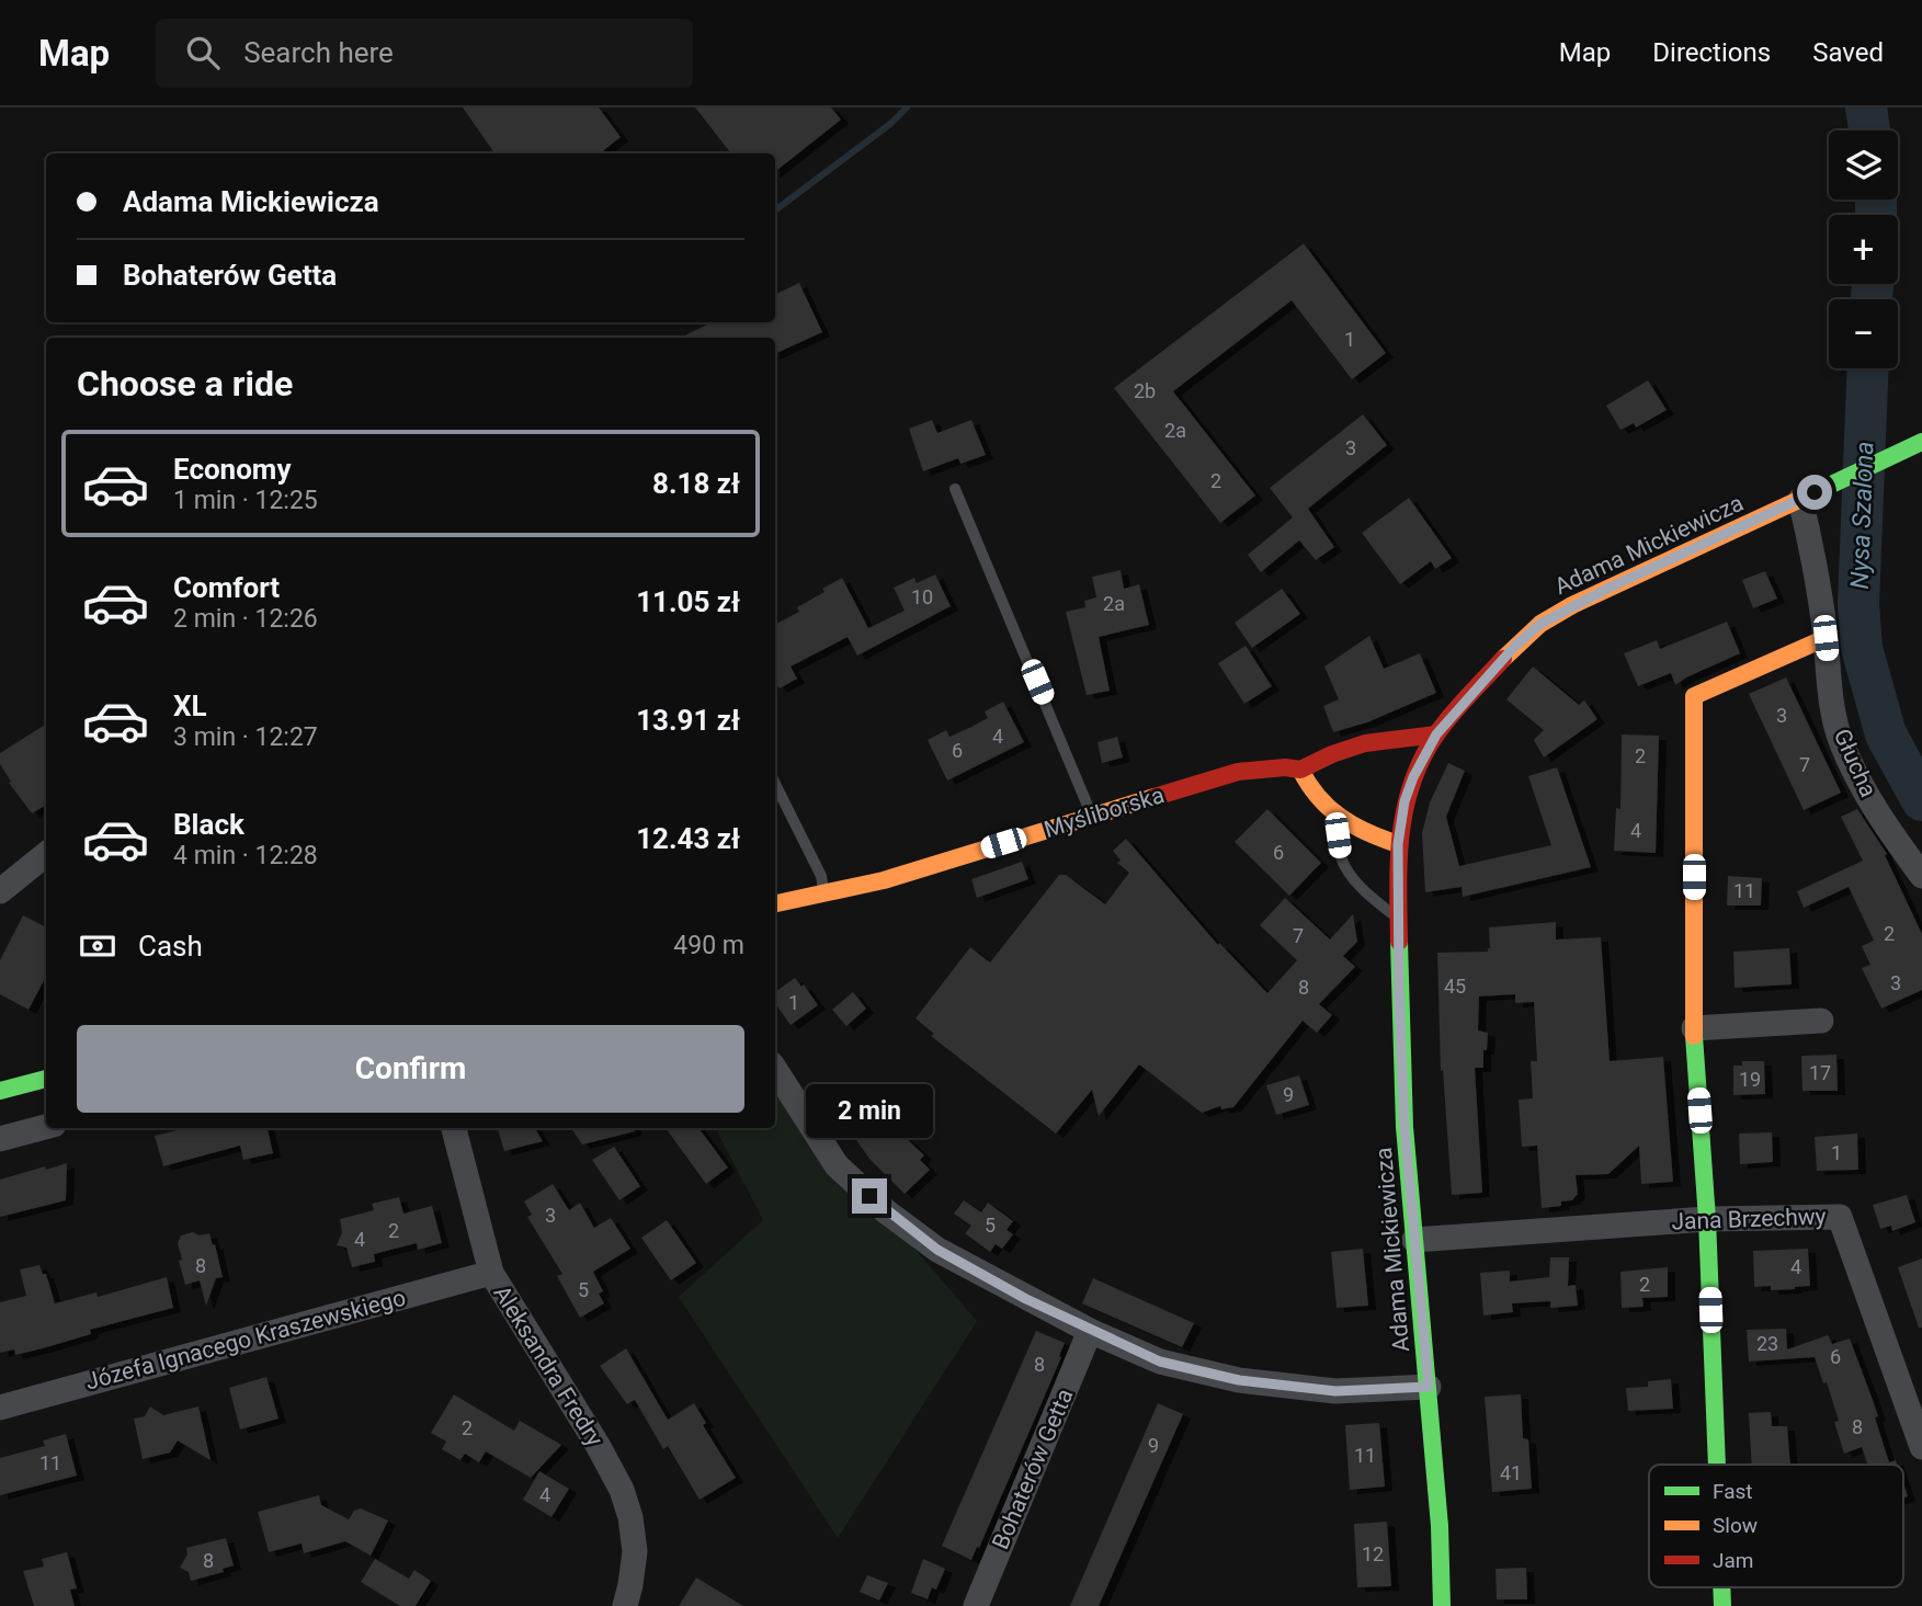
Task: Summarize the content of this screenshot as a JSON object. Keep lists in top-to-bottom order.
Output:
{
  "streets": {
    "street": [
      "Adama Mickiewicza",
      "Głucha",
      "Myśliborska",
      "Jana Brzechwy",
      "Józefa Ignacego Kraszewskiego",
      "Aleksandra Fredry",
      "Bohaterów Getta"
    ]
  },
  "crossings": [
    ["Adama Mickiewicza", "Głucha"],
    ["Adama Mickiewicza", "Myśliborska"],
    ["Adama Mickiewicza", "Jana Brzechwy"],
    ["Józefa Ignacego Kraszewskiego", "Aleksandra Fredry"]
  ],
  "water": ["Nysa Szalona"],
  "house_numbers": [
    "1",
    "2b",
    "2a",
    "3",
    "2",
    "10",
    "2a",
    "3",
    "4",
    "6",
    "2",
    "7",
    "4",
    "6",
    "11",
    "2",
    "7",
    "3",
    "45",
    "8",
    "1",
    "17",
    "19",
    "9",
    "1",
    "3",
    "5",
    "2",
    "4",
    "8",
    "4",
    "2",
    "5",
    "23",
    "6",
    "8",
    "8",
    "2",
    "9",
    "11",
    "11",
    "41",
    "4",
    "12",
    "8"
  ],
  "legend": ["Fast", "Slow", "Jam"],
  "page": {
    "header": "Map",
    "search": "Search here",
    "nav": ["Map", "Directions", "Saved"],
    "map_buttons": ["+", "−"],
    "banner": ["Adama Mickiewicza", "Bohaterów Getta"],
    "heading": "Choose a ride",
    "list": [
      {
        "name": "Economy",
        "note": "1 min · 12:25",
        "value": "8.18 zł"
      },
      {
        "name": "Comfort",
        "note": "2 min · 12:26",
        "value": "11.05 zł"
      },
      {
        "name": "XL",
        "note": "3 min · 12:27",
        "value": "13.91 zł"
      },
      {
        "name": "Black",
        "note": "4 min · 12:28",
        "value": "12.43 zł"
      }
    ],
    "pay": ["Cash", "490 m"],
    "buttons": "Confirm",
    "bubble": "2 min"
  }
}
